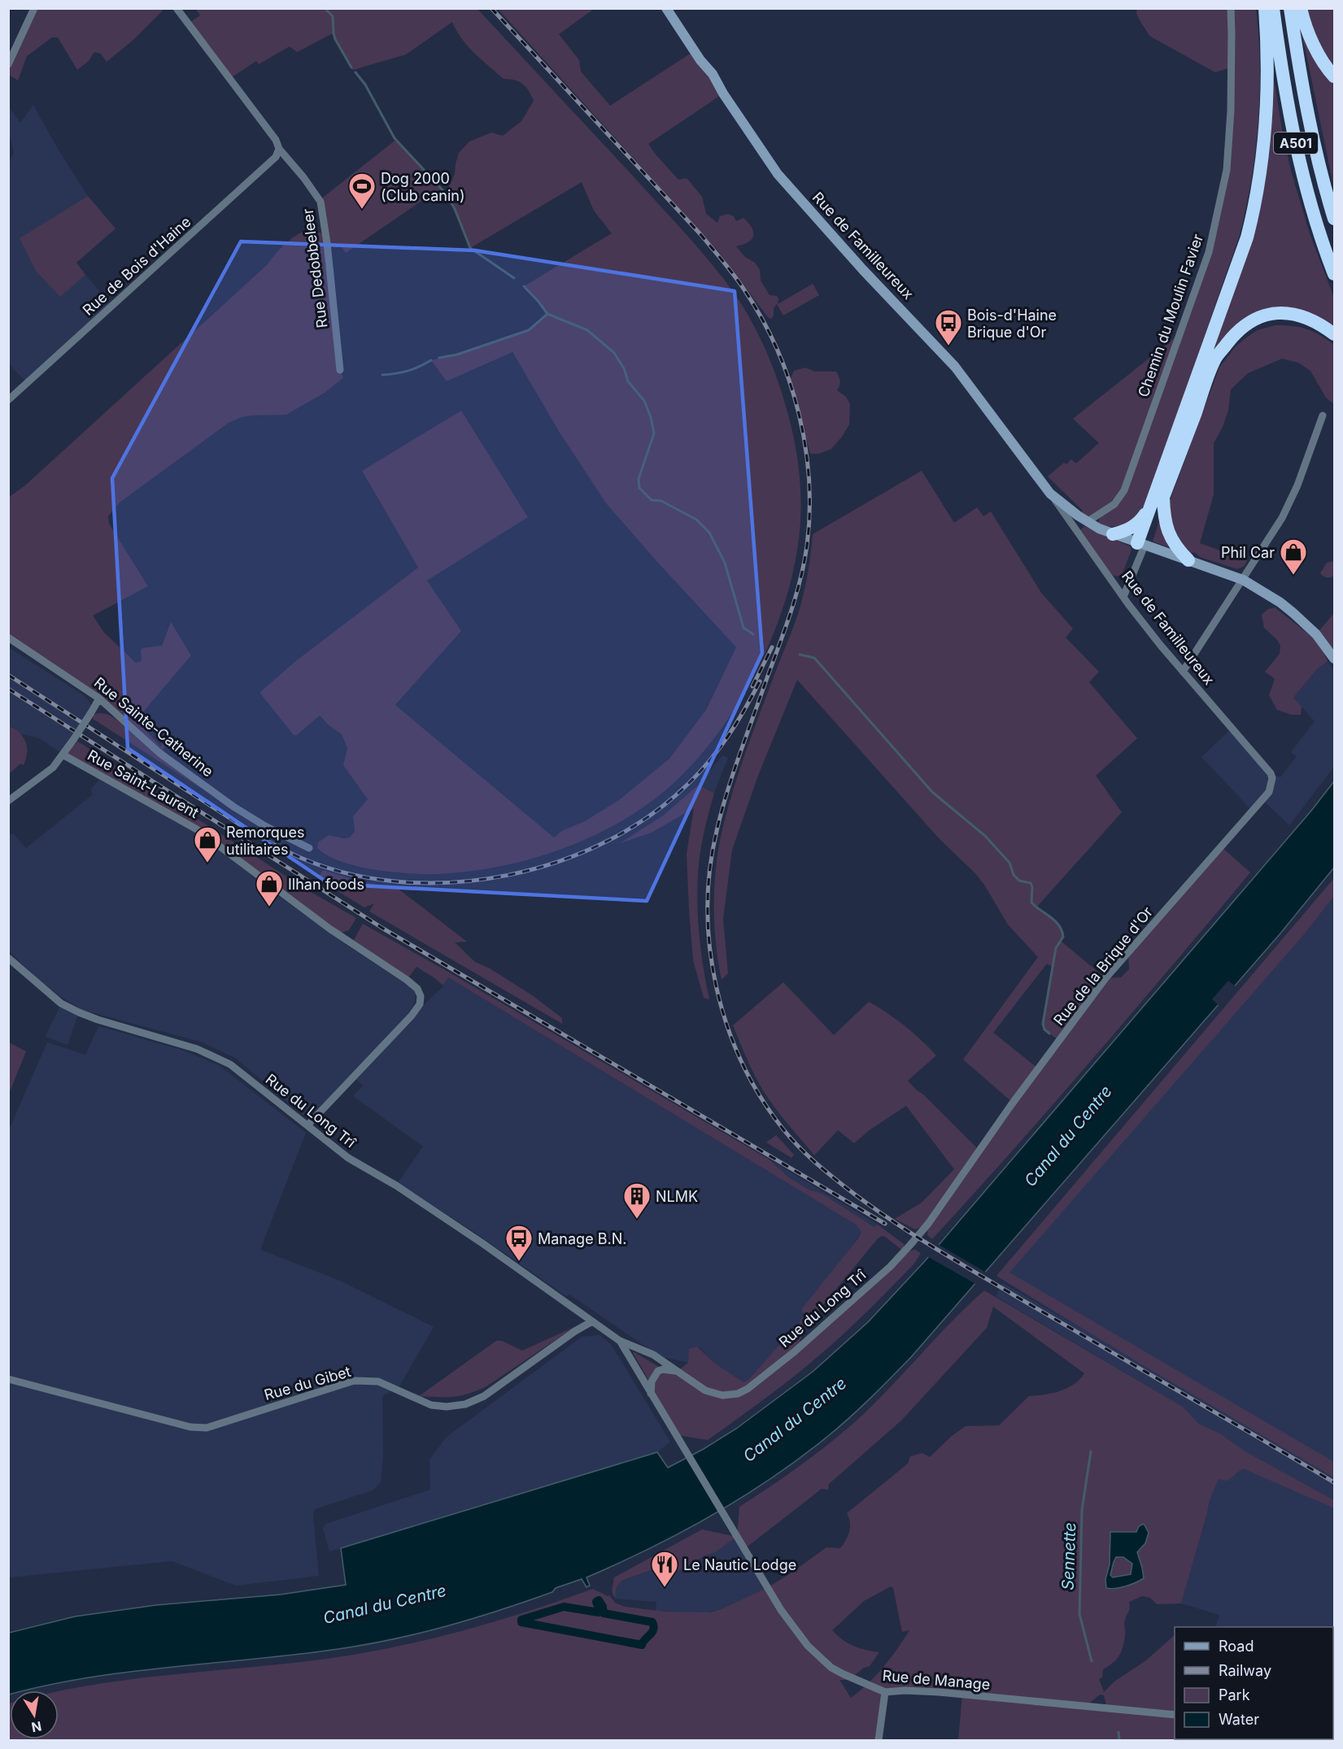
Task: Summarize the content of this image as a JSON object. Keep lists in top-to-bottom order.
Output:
{
  "streets": {
    "highway": ["A501"],
    "street": [
      "Rue de Familleureux",
      "Rue de Bois d'Haine",
      "Rue Dedobbeleer",
      "Chemin du Moulin Favier",
      "Rue Sainte-Catherine",
      "Rue Saint-Laurent",
      "Rue de la Brique d'Or",
      "Rue du Long Trî",
      "Rue du Gibet",
      "Rue de Manage"
    ]
  },
  "crossings": [
    ["Rue de Familleureux", "Chemin du Moulin Favier"],
    ["Rue de Familleureux", "Rue de la Brique d'Or"],
    ["Rue de Bois d'Haine", "Rue Dedobbeleer"],
    ["Rue Saint-Laurent", "Rue du Long Trî"],
    ["Rue de la Brique d'Or", "Rue du Long Trî"],
    ["Rue du Long Trî", "Rue du Gibet"]
  ],
  "water": ["Canal du Centre", "Sennette"],
  "places": {
    "sports": ["Dog 2000 (Club canin)"],
    "bus stop": ["Bois-d'Haine Brique d'Or", "Manage B.N."],
    "shop": ["Phil Car", "Remorques utilitaires", "Ilhan foods"],
    "building": ["NLMK"],
    "restaurant": ["Le Nautic Lodge"]
  },
  "legend": [
    "Road",
    "Railway",
    "Park",
    "Water"
  ],
  "north": "bottom"
}
